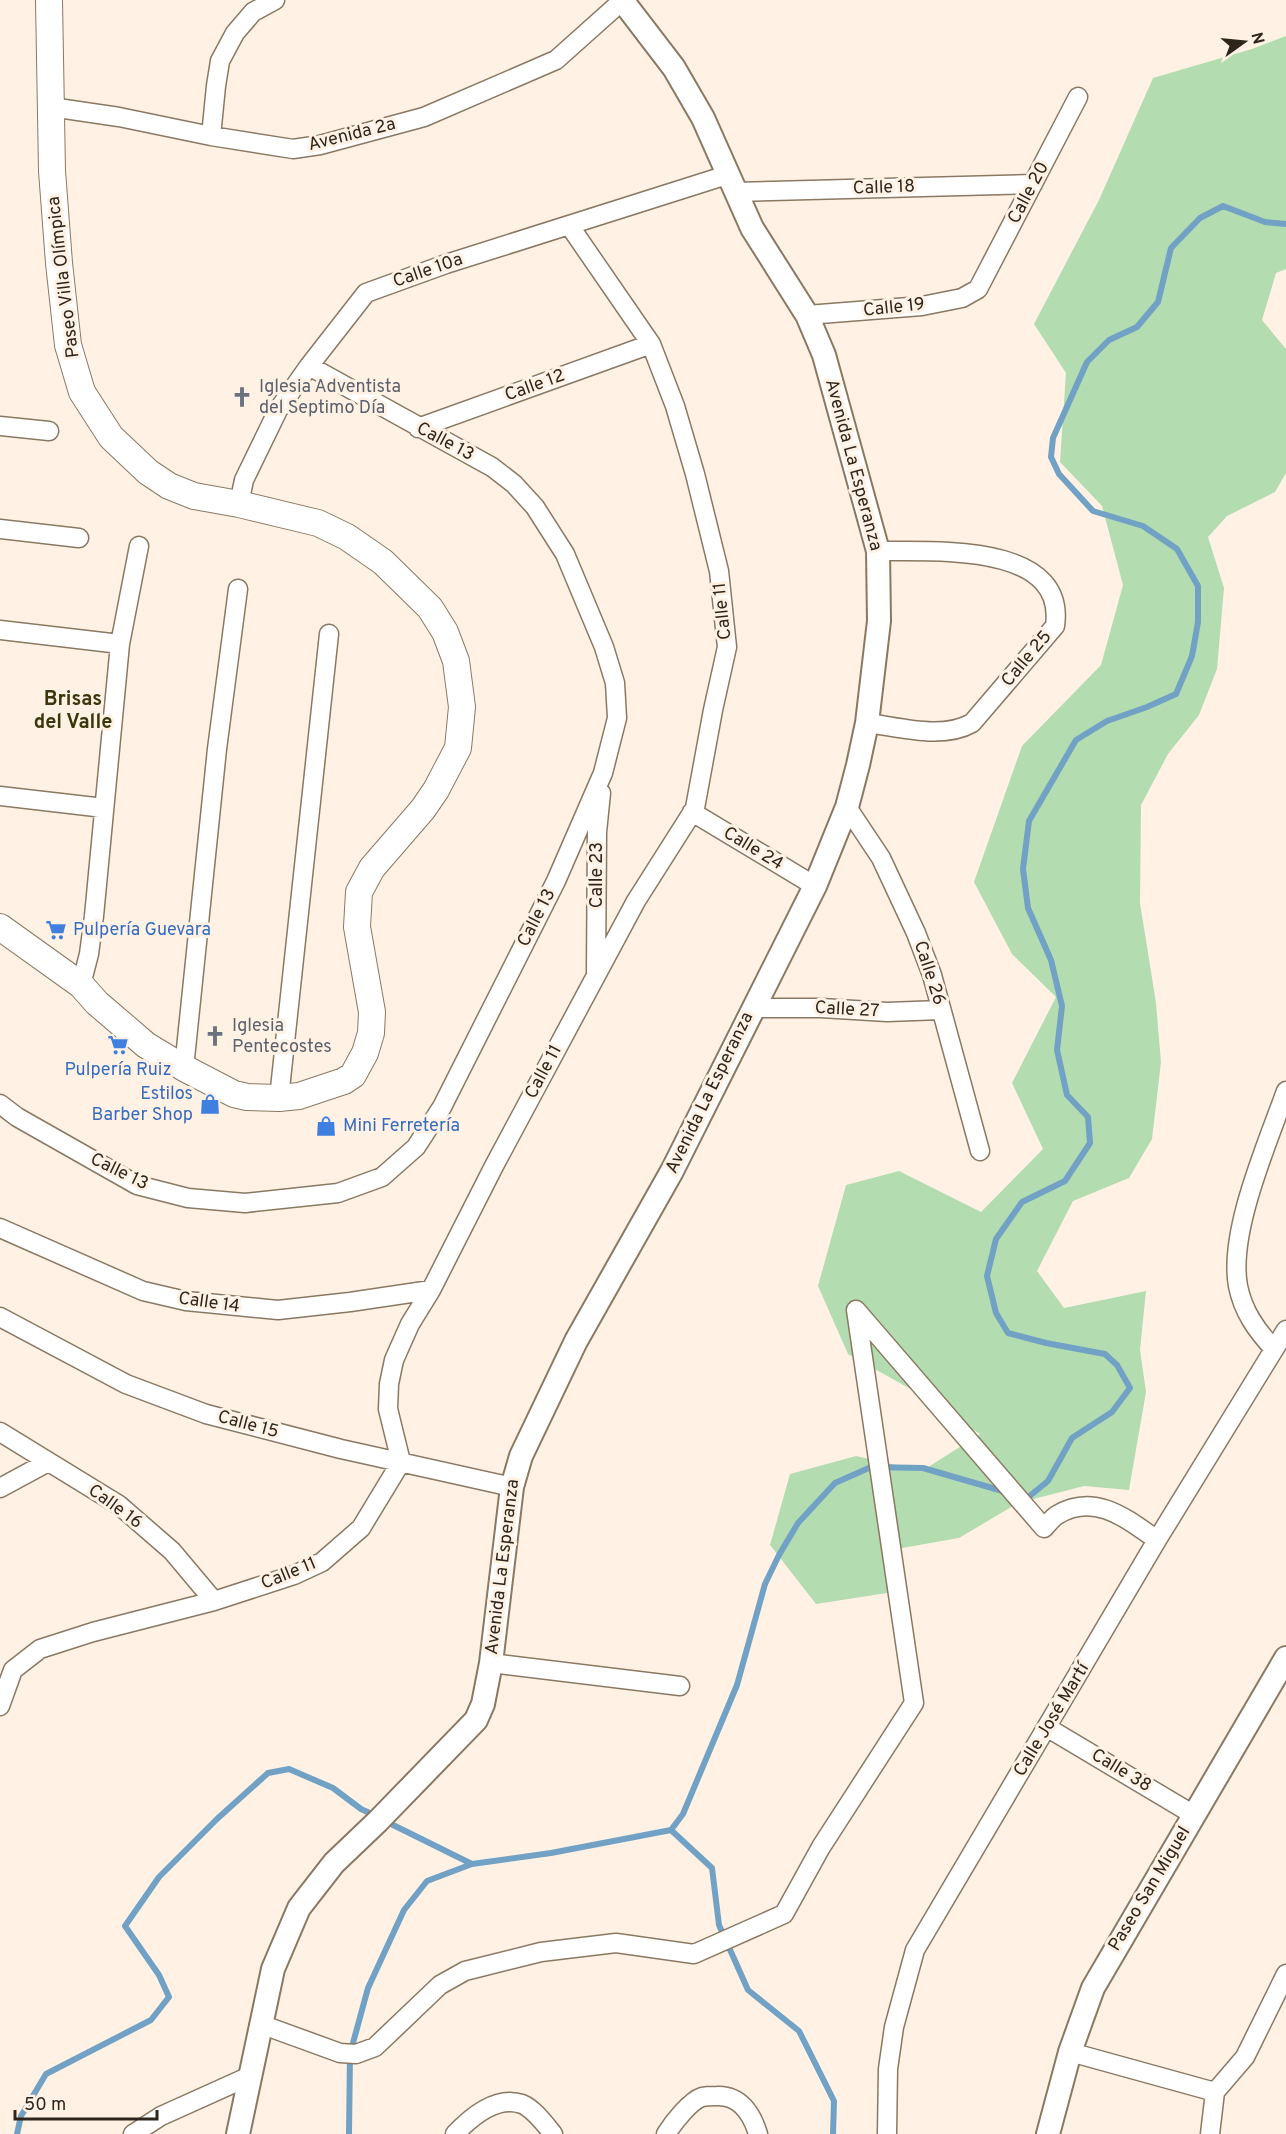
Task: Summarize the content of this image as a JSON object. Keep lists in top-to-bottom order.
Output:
{
  "streets": {
    "main road": ["Paseo Villa Olímpica"],
    "street": [
      "Avenida 2a",
      "Calle 18",
      "Calle 20",
      "Calle 10a",
      "Calle 19",
      "Calle 12",
      "Calle 13",
      "Avenida La Esperanza",
      "Calle 11",
      "Calle 25",
      "Calle 24",
      "Calle 23",
      "Calle 26",
      "Calle 27",
      "Calle 14",
      "Calle 15",
      "Calle 16",
      "Calle José Martí",
      "Calle 38",
      "Paseo San Miguel"
    ]
  },
  "crossings": [
    ["Avenida 2a", "Paseo Villa Olímpica"],
    ["Avenida 2a", "Avenida La Esperanza"],
    ["Calle 18", "Calle 20"],
    ["Calle 18", "Calle 10a"],
    ["Calle 18", "Avenida La Esperanza"],
    ["Calle 20", "Calle 19"],
    ["Calle 10a", "Paseo Villa Olímpica"],
    ["Calle 10a", "Calle 13"],
    ["Calle 10a", "Avenida La Esperanza"],
    ["Calle 10a", "Calle 11"],
    ["Calle 19", "Avenida La Esperanza"],
    ["Calle 12", "Calle 13"],
    ["Calle 12", "Calle 11"],
    ["Calle 13", "Calle 23"],
    ["Avenida La Esperanza", "Calle 25"],
    ["Avenida La Esperanza", "Calle 24"],
    ["Avenida La Esperanza", "Calle 26"],
    ["Avenida La Esperanza", "Calle 27"],
    ["Avenida La Esperanza", "Calle 15"],
    ["Calle 11", "Calle 24"],
    ["Calle 11", "Calle 23"],
    ["Calle 11", "Calle 14"],
    ["Calle 11", "Calle 15"],
    ["Calle 11", "Calle 16"],
    ["Calle 26", "Calle 27"],
    ["Calle José Martí", "Calle 38"],
    ["Calle 38", "Paseo San Miguel"]
  ],
  "districts": ["Brisas del Valle"],
  "places": {
    "church": ["Iglesia Adventista del Septimo Día", "Iglesia Pentecostes"],
    "supermarket": ["Pulpería Guevara", "Pulpería Ruiz"],
    "shop": ["Estilos Barber Shop", "Mini Ferretería"]
  },
  "scale_bar": "50 m",
  "north": "right"
}
